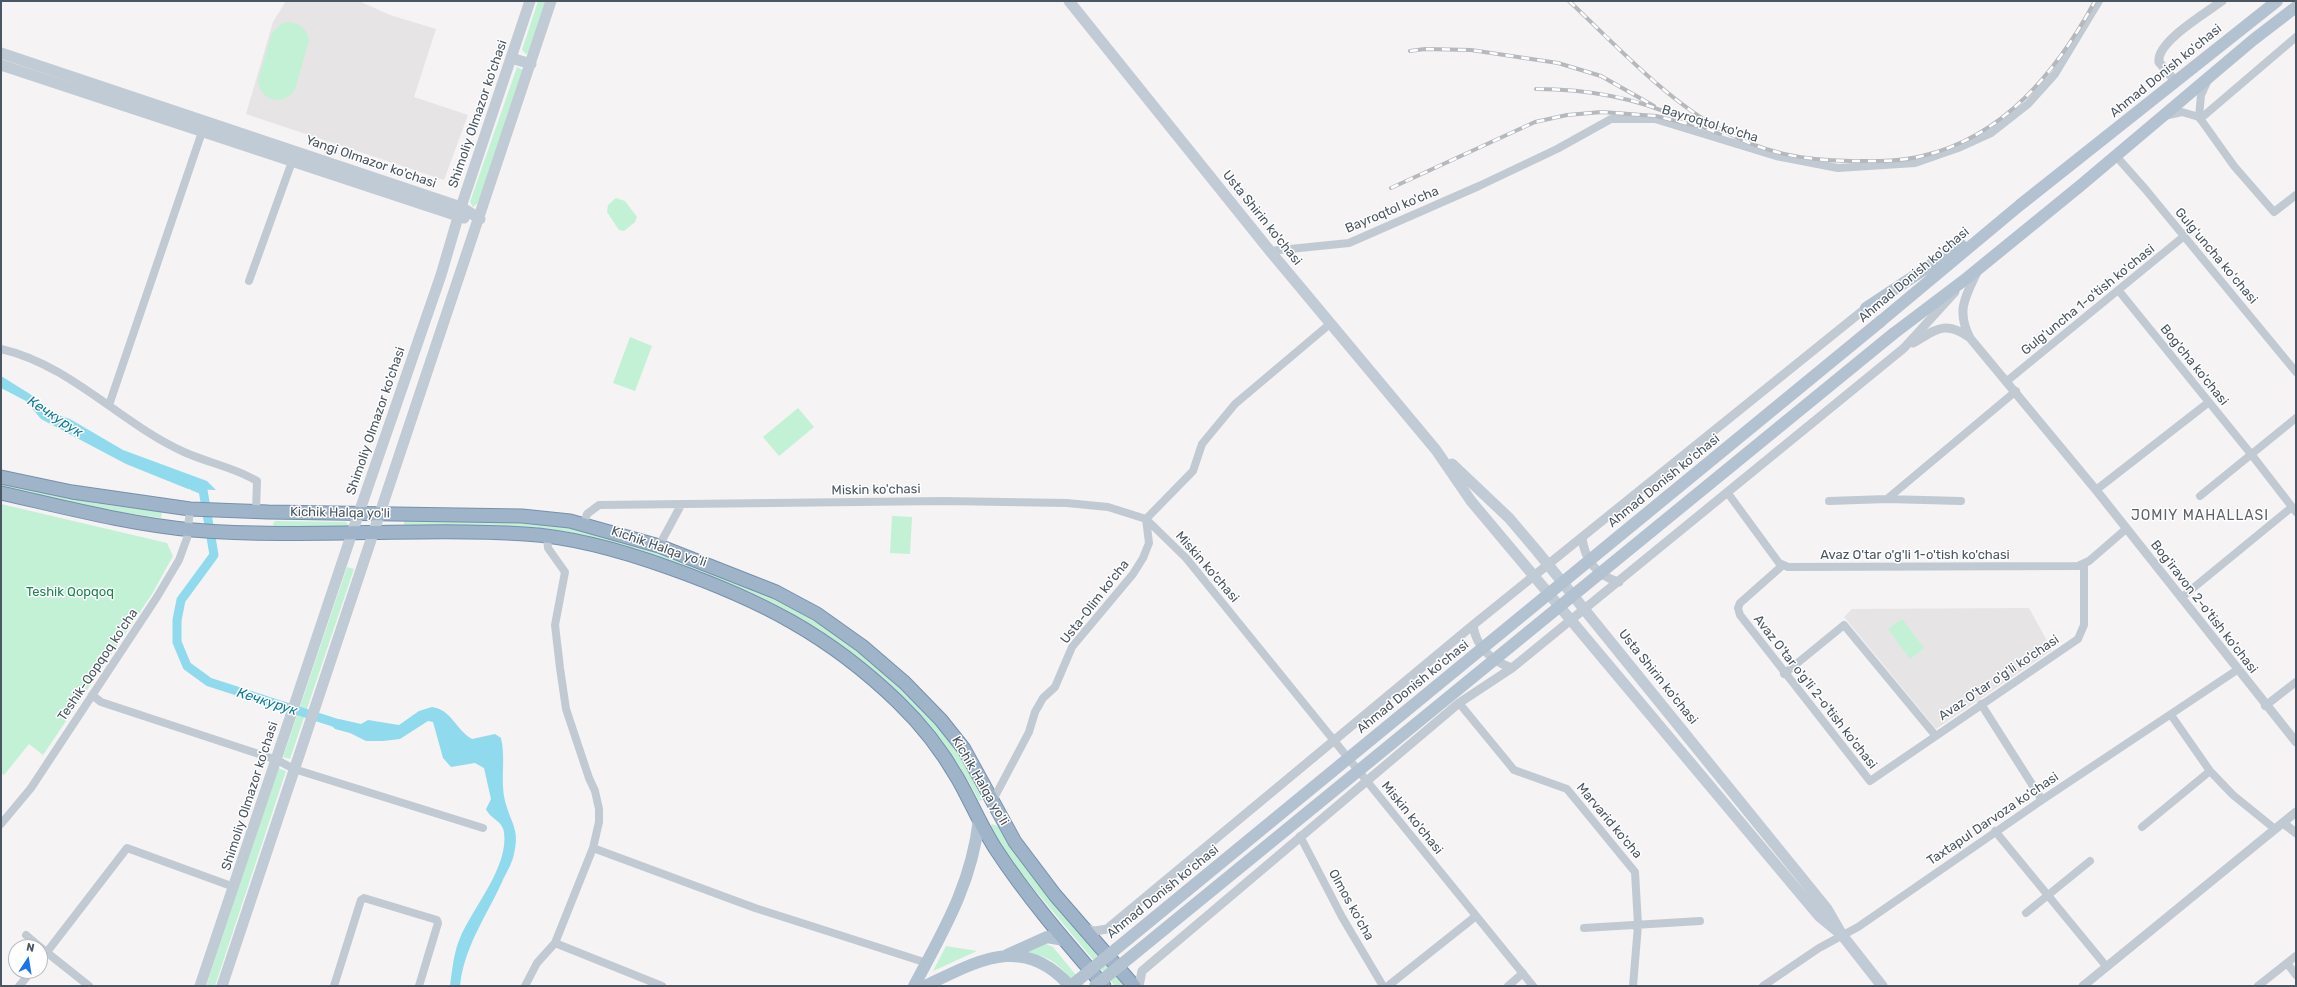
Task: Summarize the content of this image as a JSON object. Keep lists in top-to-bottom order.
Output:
{
  "streets": {
    "highway": ["Kichik Halqa yo'li"],
    "main road": [
      "Ahmad Donish ko'chasi",
      "Shimoliy Olmazor ko'chasi",
      "Yangi Olmazor ko'chasi",
      "Usta Shirin ko'chasi"
    ],
    "street": [
      "Bayroqtol ko'cha",
      "Gulgʻuncha koʻchasi",
      "Gulg'uncha 1-o'tish ko'chasi",
      "Bog'cha ko'chasi",
      "Miskin ko'chasi",
      "Avaz O'tar o'g'li 1-o'tish ko'chasi",
      "Usta-Olim ko'cha",
      "Bog'iravon 2-o'tish ko'chasi",
      "Teshik-Qopqoq ko'cha",
      "Avaz O'tar o'g'li ko'chasi",
      "Avaz O'tar o'g'li 2-o'tish ko'chasi",
      "Taxtapul Darvoza ko'chasi",
      "Marvarid ko'cha",
      "Olmos ko'cha"
    ]
  },
  "crossings": [
    ["Ahmad Donish ko'chasi", "Usta Shirin ko'chasi"],
    ["Ahmad Donish ko'chasi", "Miskin ko'chasi"],
    ["Ahmad Donish ko'chasi", "Kichik Halqa yo'li"],
    ["Shimoliy Olmazor ko'chasi", "Yangi Olmazor ko'chasi"],
    ["Shimoliy Olmazor ko'chasi", "Kichik Halqa yo'li"],
    ["Bayroqtol ko'cha", "Usta Shirin ko'chasi"],
    ["Usta Shirin ko'chasi", "Taxtapul Darvoza ko'chasi"],
    ["Gulgʻuncha koʻchasi", "Gulg'uncha 1-o'tish ko'chasi"],
    ["Gulg'uncha 1-o'tish ko'chasi", "Bog'cha ko'chasi"],
    ["Gulg'uncha 1-o'tish ko'chasi", "Bog'iravon 2-o'tish ko'chasi"],
    ["Miskin ko'chasi", "Kichik Halqa yo'li"],
    ["Miskin ko'chasi", "Usta-Olim ko'cha"],
    ["Kichik Halqa yo'li", "Usta-Olim ko'cha"],
    ["Kichik Halqa yo'li", "Teshik-Qopqoq ko'cha"],
    ["Avaz O'tar o'g'li 1-o'tish ko'chasi", "Avaz O'tar o'g'li ko'chasi"],
    ["Avaz O'tar o'g'li 1-o'tish ko'chasi", "Avaz O'tar o'g'li 2-o'tish ko'chasi"],
    ["Bog'iravon 2-o'tish ko'chasi", "Taxtapul Darvoza ko'chasi"],
    ["Avaz O'tar o'g'li ko'chasi", "Avaz O'tar o'g'li 2-o'tish ko'chasi"]
  ],
  "districts": ["JOMIY MAHALLASI"],
  "water": ["Кечкурук"],
  "parks": ["Teshik Qopqoq"],
  "north": "top"
}
